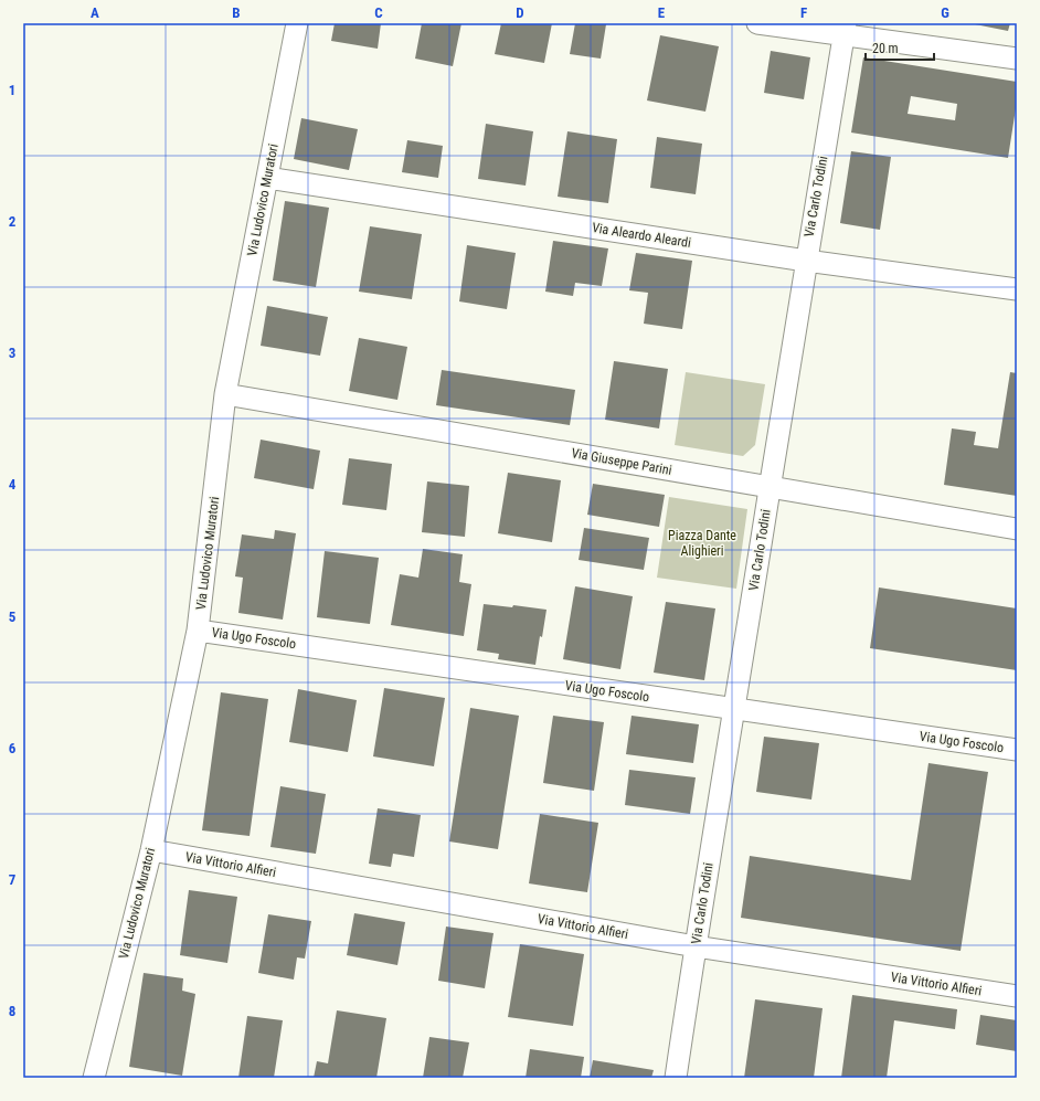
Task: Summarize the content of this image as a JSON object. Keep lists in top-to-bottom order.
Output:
{
  "streets": {
    "street": [
      "Via Carlo Todini",
      "Via Ludovico Muratori",
      "Via Aleardo Aleardi",
      "Via Giuseppe Parini",
      "Via Ugo Foscolo",
      "Via Vittorio Alfieri"
    ]
  },
  "crossings": [
    ["Via Carlo Todini", "Via Aleardo Aleardi"],
    ["Via Carlo Todini", "Via Giuseppe Parini"],
    ["Via Carlo Todini", "Via Ugo Foscolo"],
    ["Via Carlo Todini", "Via Vittorio Alfieri"],
    ["Via Ludovico Muratori", "Via Aleardo Aleardi"],
    ["Via Ludovico Muratori", "Via Giuseppe Parini"],
    ["Via Ludovico Muratori", "Via Ugo Foscolo"],
    ["Via Ludovico Muratori", "Via Vittorio Alfieri"]
  ],
  "parks": ["Piazza Dante Alighieri"],
  "scale_bar": "20 m",
  "grid": {
    "columns": [
      "A",
      "B",
      "C",
      "D",
      "E",
      "F",
      "G"
    ],
    "rows": [
      "1",
      "2",
      "3",
      "4",
      "5",
      "6",
      "7",
      "8"
    ]
  }
}
